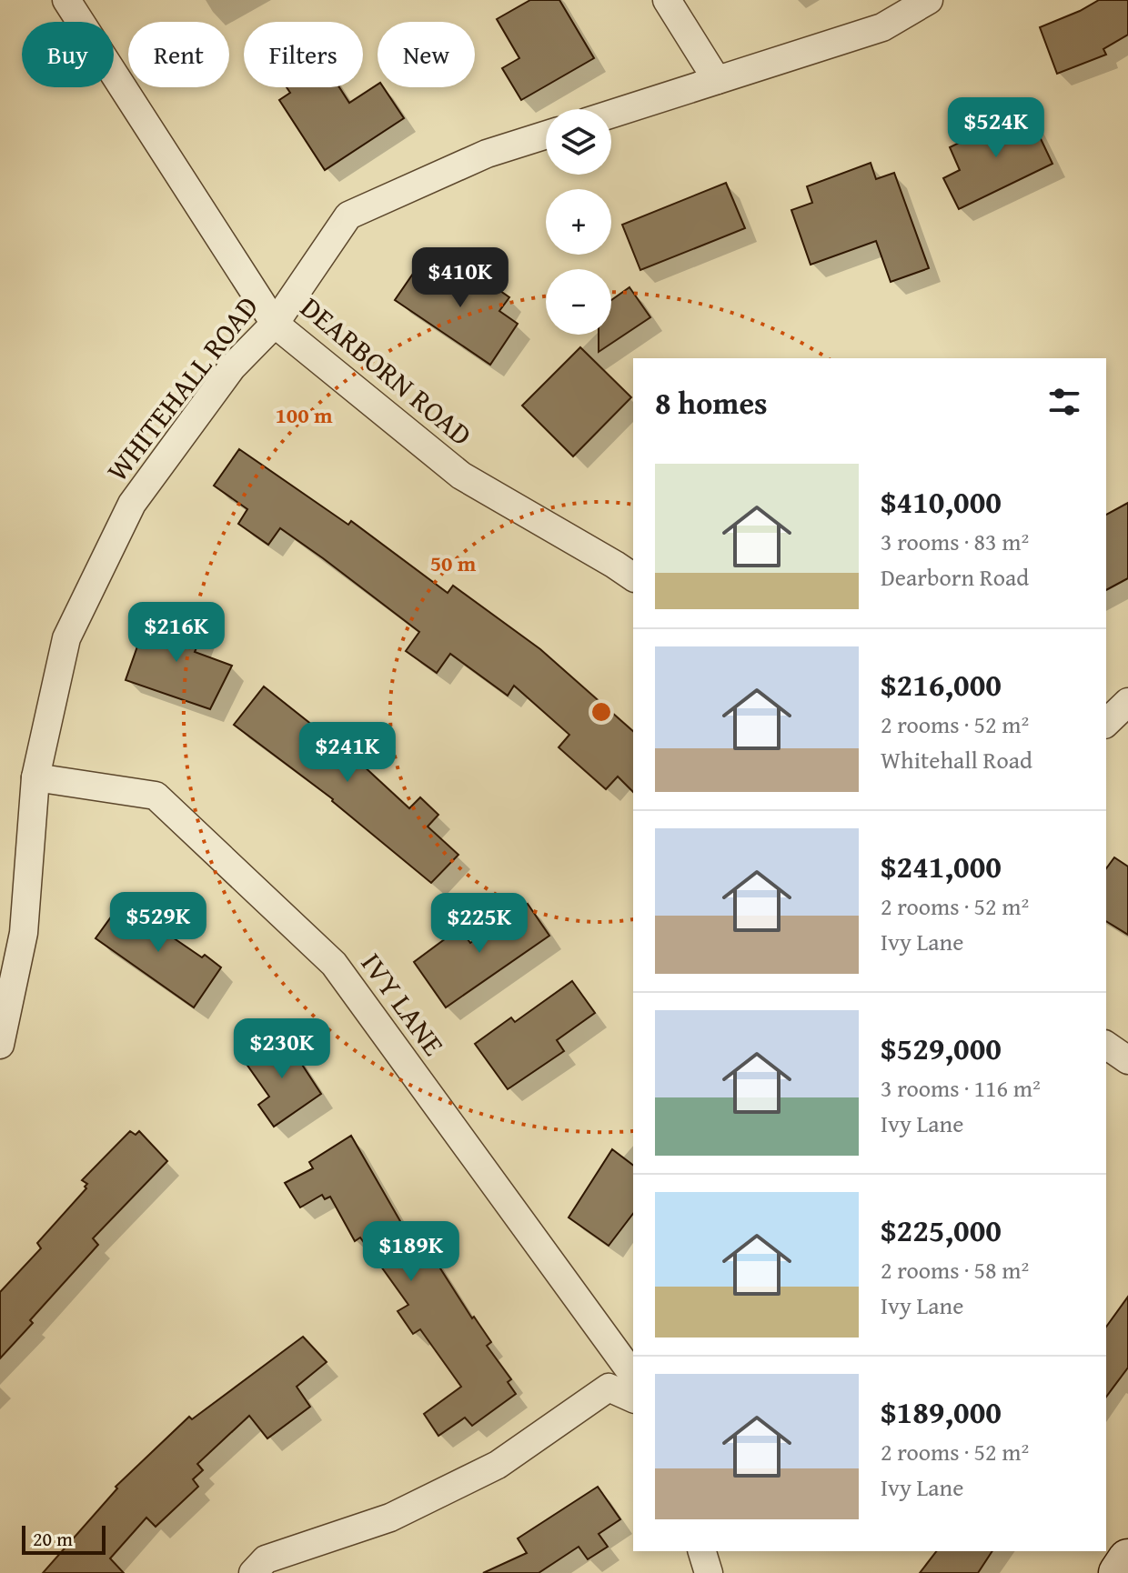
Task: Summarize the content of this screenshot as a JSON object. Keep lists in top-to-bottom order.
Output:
{
  "streets": {
    "street": ["DEARBORN ROAD", "WHITEHALL ROAD", "IVY LANE"]
  },
  "crossings": [
    ["DEARBORN ROAD", "WHITEHALL ROAD"],
    ["WHITEHALL ROAD", "IVY LANE"]
  ],
  "scale_bar": "20 m",
  "page": {
    "chip": [
      "Buy",
      "Rent",
      "Filters",
      "New"
    ],
    "price": [
      "$524K",
      "$410K",
      "$216K",
      "$241K",
      "$529K",
      "$225K",
      "$230K",
      "$189K"
    ],
    "map_buttons": ["+", "−"],
    "heading": "8 homes",
    "list": [
      {
        "name": "$410,000",
        "note": "3 rooms · 83 m² · Dearborn Road"
      },
      {
        "name": "$216,000",
        "note": "2 rooms · 52 m² · Whitehall Road"
      },
      {
        "name": "$241,000",
        "note": "2 rooms · 52 m² · Ivy Lane"
      },
      {
        "name": "$529,000",
        "note": "3 rooms · 116 m² · Ivy Lane"
      },
      {
        "name": "$225,000",
        "note": "2 rooms · 58 m² · Ivy Lane"
      },
      {
        "name": "$189,000",
        "note": "2 rooms · 52 m² · Ivy Lane"
      }
    ],
    "scale": "20 m"
  },
  "rings": ["100 m", "50 m"]
}
